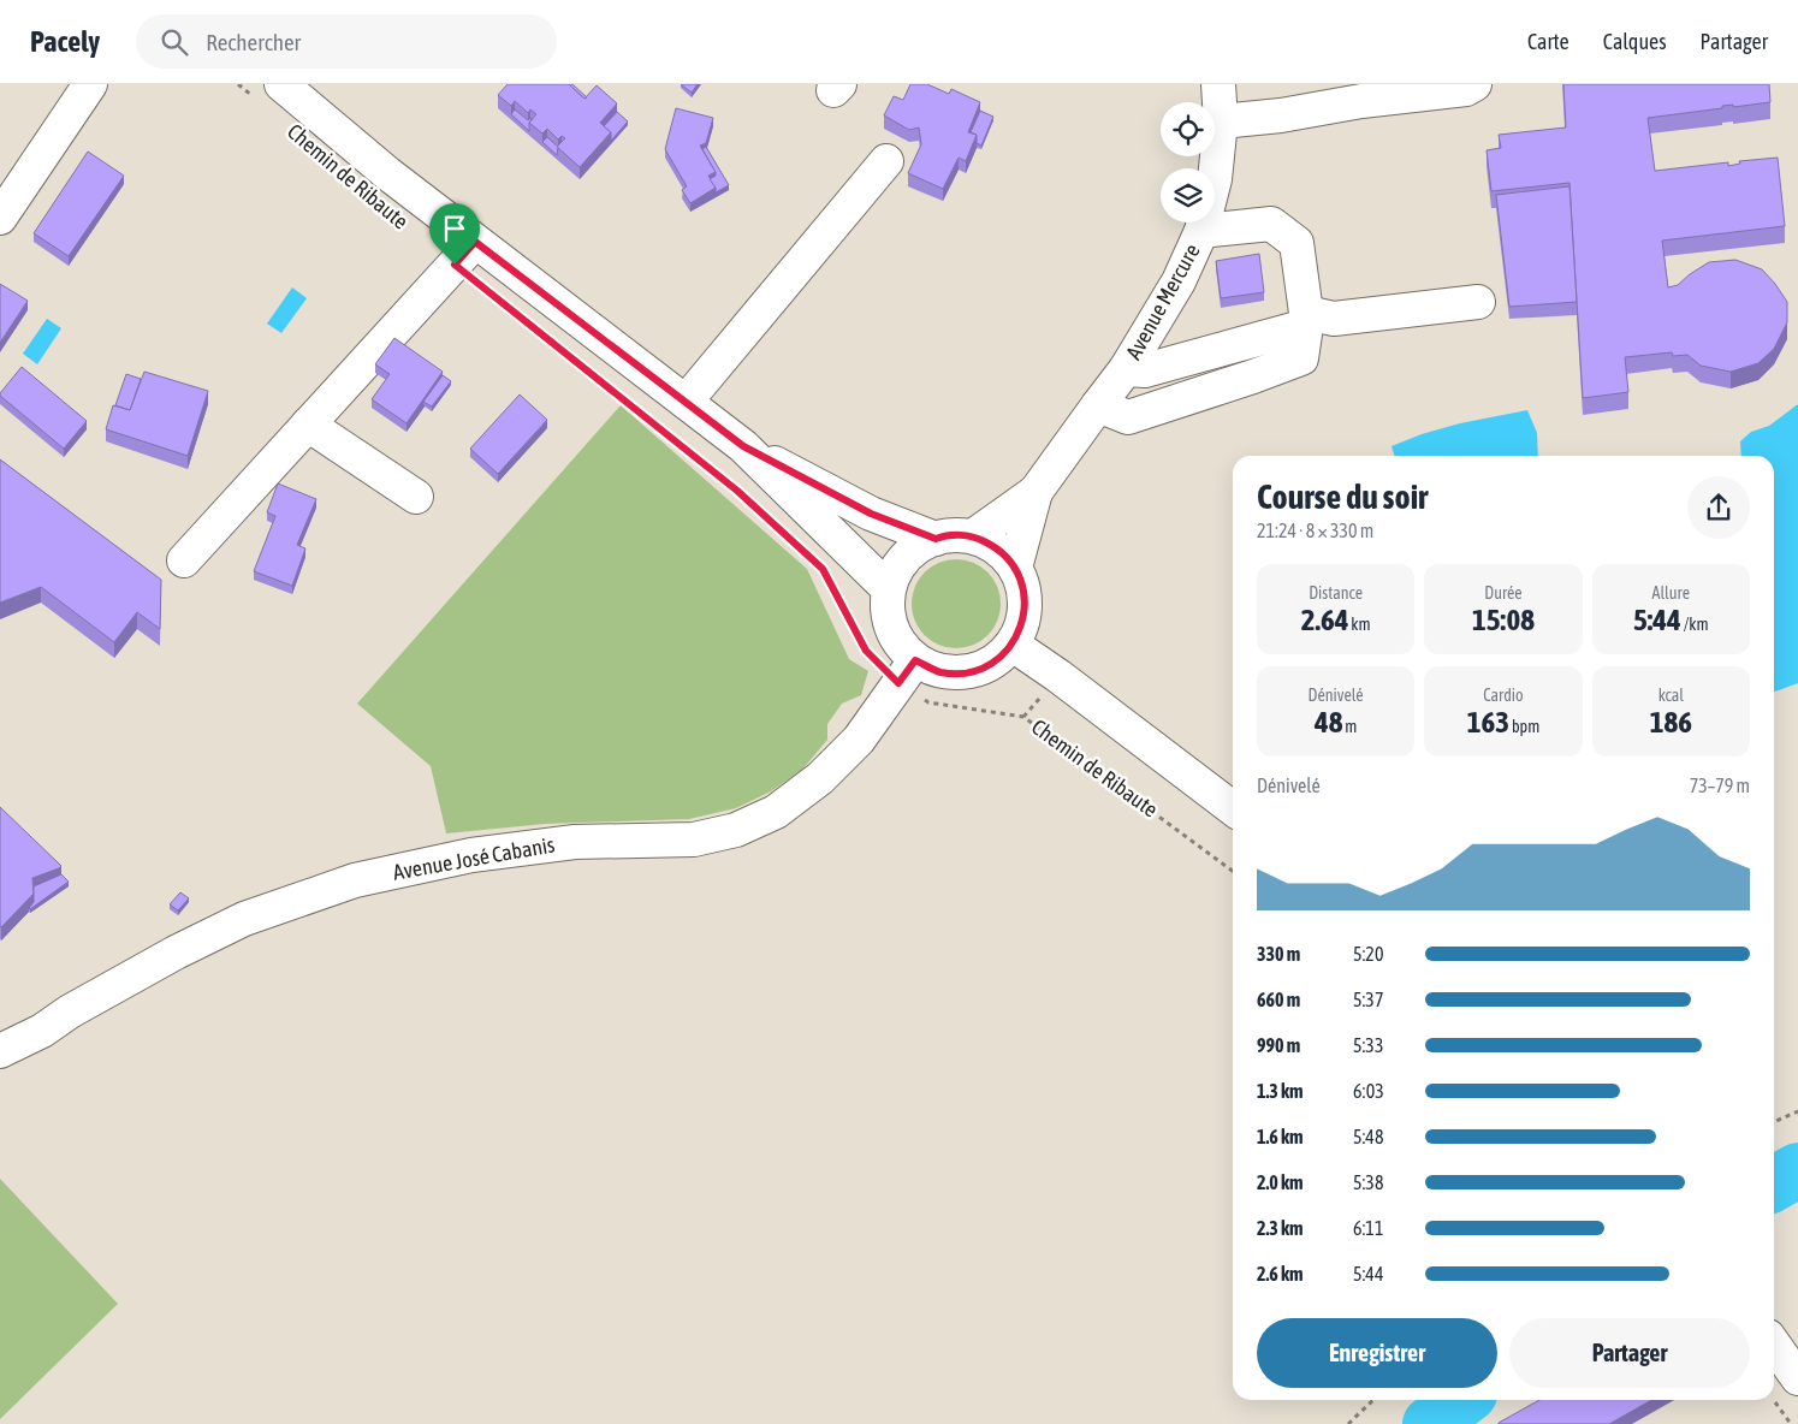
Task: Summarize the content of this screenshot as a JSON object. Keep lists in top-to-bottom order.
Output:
{
  "streets": {
    "street": ["Chemin de Ribaute", "Avenue Mercure", "Avenue José Cabanis"]
  },
  "crossings": [
    ["Chemin de Ribaute", "Avenue Mercure"],
    ["Chemin de Ribaute", "Avenue José Cabanis"],
    ["Avenue Mercure", "Avenue José Cabanis"]
  ],
  "page": {
    "header": "Pacely",
    "search": "Rechercher",
    "nav": ["Carte", "Calques", "Partager"],
    "heading": ["Course du soir", "21:24 · 8 × 330 m"],
    "stats": [
      ["Distance", "2.64 km"],
      ["Durée", "15:08"],
      ["Allure", "5:44 /km"],
      ["Dénivelé", "48 m"],
      ["Cardio", "163 bpm"],
      ["kcal", "186"]
    ],
    "chart": ["Dénivelé", "73–79 m"],
    "list": [
      {
        "name": "330 m",
        "note": "5:20"
      },
      {
        "name": "660 m",
        "note": "5:37"
      },
      {
        "name": "990 m",
        "note": "5:33"
      },
      {
        "name": "1.3 km",
        "note": "6:03"
      },
      {
        "name": "1.6 km",
        "note": "5:48"
      },
      {
        "name": "2.0 km",
        "note": "5:38"
      },
      {
        "name": "2.3 km",
        "note": "6:11"
      },
      {
        "name": "2.6 km",
        "note": "5:44"
      }
    ],
    "buttons": ["Enregistrer", "Partager"]
  }
}
